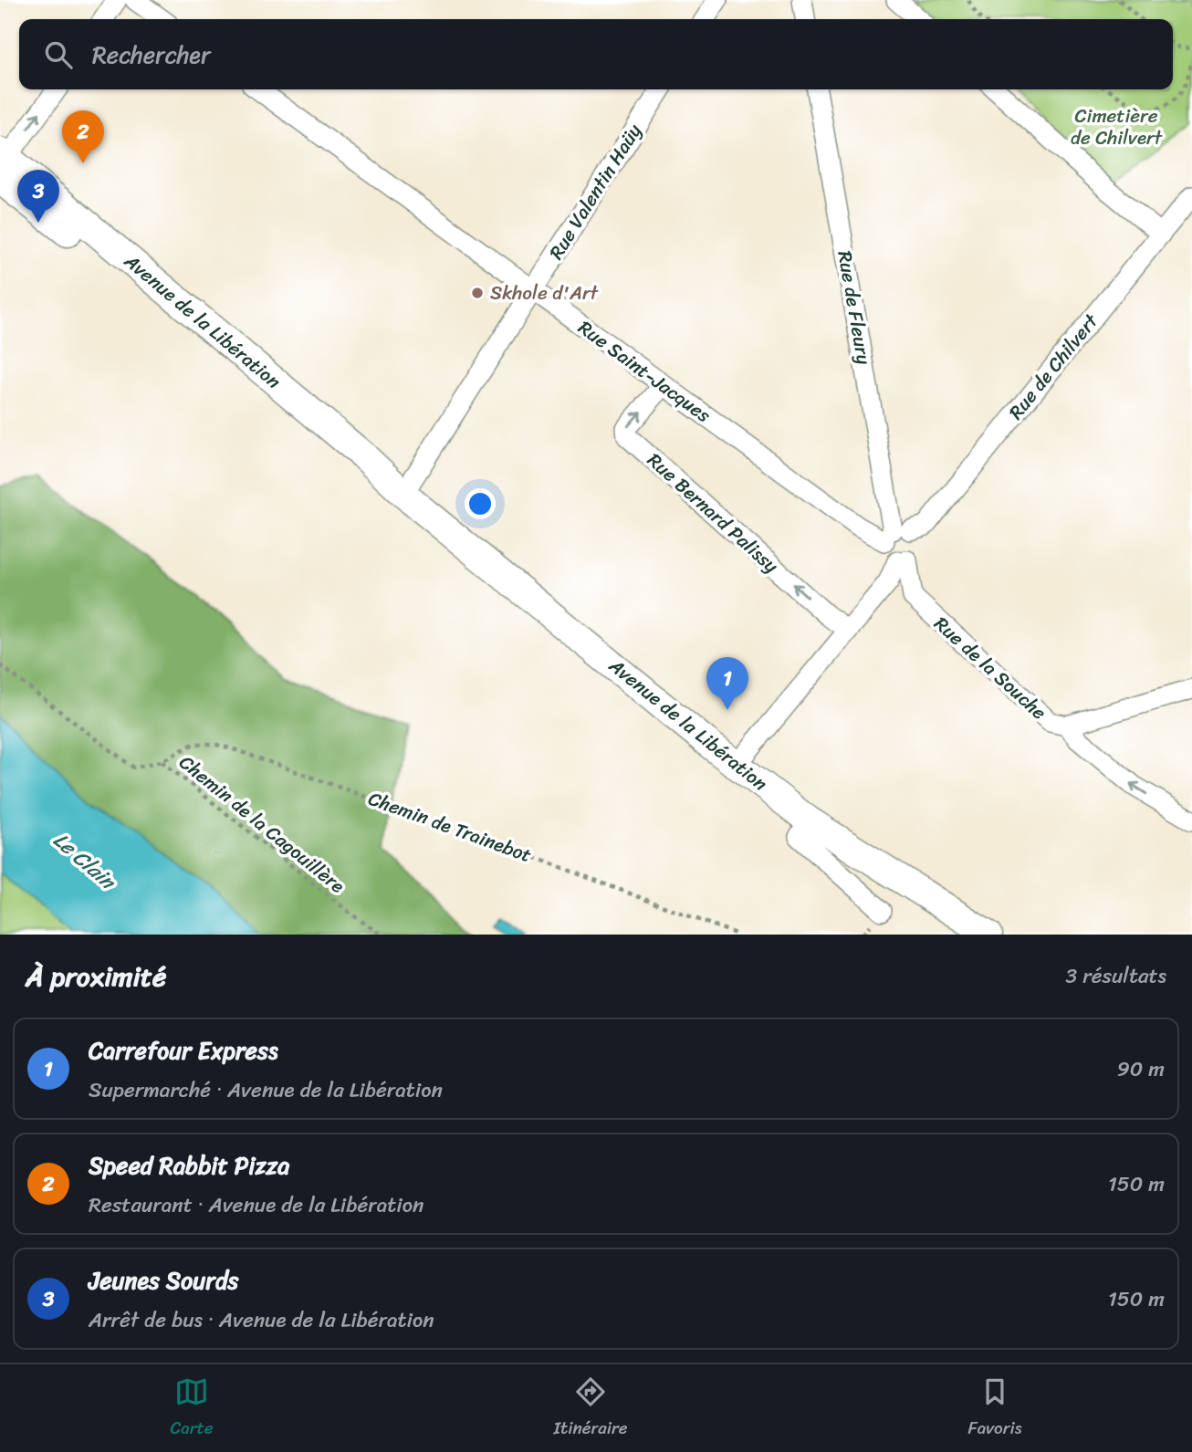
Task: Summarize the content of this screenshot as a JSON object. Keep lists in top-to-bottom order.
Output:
{
  "streets": {
    "main road": ["Avenue de la Libération"],
    "street": [
      "Rue Valentin Haüy",
      "Rue de Fleury",
      "Rue de Chilvert",
      "Rue Saint-Jacques",
      "Rue Bernard Palissy",
      "Rue de la Souche"
    ],
    "path": ["Chemin de la Cagouillère", "Chemin de Trainebot"]
  },
  "crossings": [
    ["Rue Valentin Haüy", "Avenue de la Libération"],
    ["Rue Valentin Haüy", "Rue Saint-Jacques"],
    ["Rue de Fleury", "Rue de Chilvert"],
    ["Rue de Fleury", "Rue Saint-Jacques"],
    ["Rue de Fleury", "Rue de la Souche"],
    ["Rue de Chilvert", "Rue Saint-Jacques"],
    ["Rue de Chilvert", "Rue de la Souche"],
    ["Rue Saint-Jacques", "Rue Bernard Palissy"],
    ["Rue Saint-Jacques", "Rue de la Souche"],
    ["Chemin de la Cagouillère", "Chemin de Trainebot"]
  ],
  "one_way": ["Rue Bernard Palissy", "Rue de la Souche"],
  "water": ["Le Clain"],
  "parks": ["Cimetière de Chilvert"],
  "places": ["Skhole d'Art"],
  "page": {
    "search": "Rechercher",
    "pins": ["2", "3", "1"],
    "heading": ["À proximité", "3 résultats"],
    "list": [
      {
        "mark": "1",
        "name": "Carrefour Express",
        "note": "Supermarché · Avenue de la Libération",
        "value": "90 m"
      },
      {
        "mark": "2",
        "name": "Speed Rabbit Pizza",
        "note": "Restaurant · Avenue de la Libération",
        "value": "150 m"
      },
      {
        "mark": "3",
        "name": "Jeunes Sourds",
        "note": "Arrêt de bus · Avenue de la Libération",
        "value": "150 m"
      }
    ],
    "nav": ["Carte", "Itinéraire", "Favoris"]
  }
}
